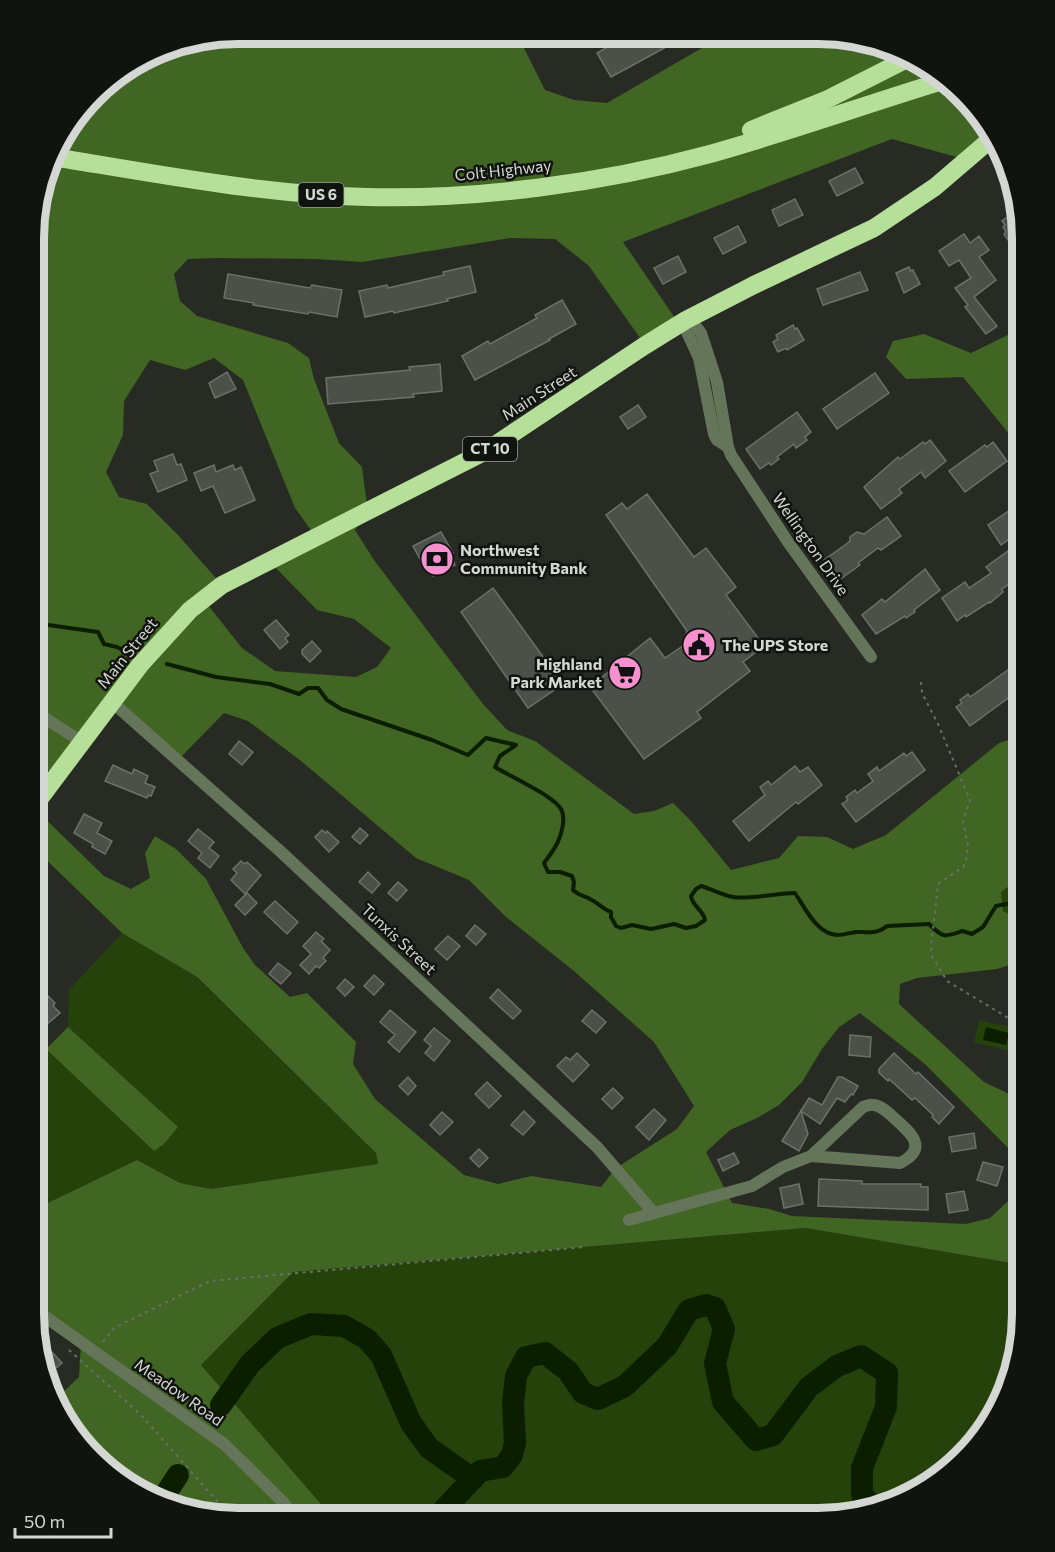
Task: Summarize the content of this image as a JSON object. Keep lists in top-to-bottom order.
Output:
{
  "streets": {
    "highway": [
      "Colt Highway",
      "US 6",
      "Main Street",
      "CT 10"
    ],
    "street": ["Wellington Drive", "Tunxis Street", "Meadow Road"]
  },
  "crossings": [
    ["Main Street", "Wellington Drive"],
    ["Main Street", "Tunxis Street"]
  ],
  "places": {
    "bank": ["Northwest Community Bank"],
    "public building": ["The UPS Store"],
    "supermarket": ["Highland Park Market"]
  },
  "scale_bar": "50 m"
}
